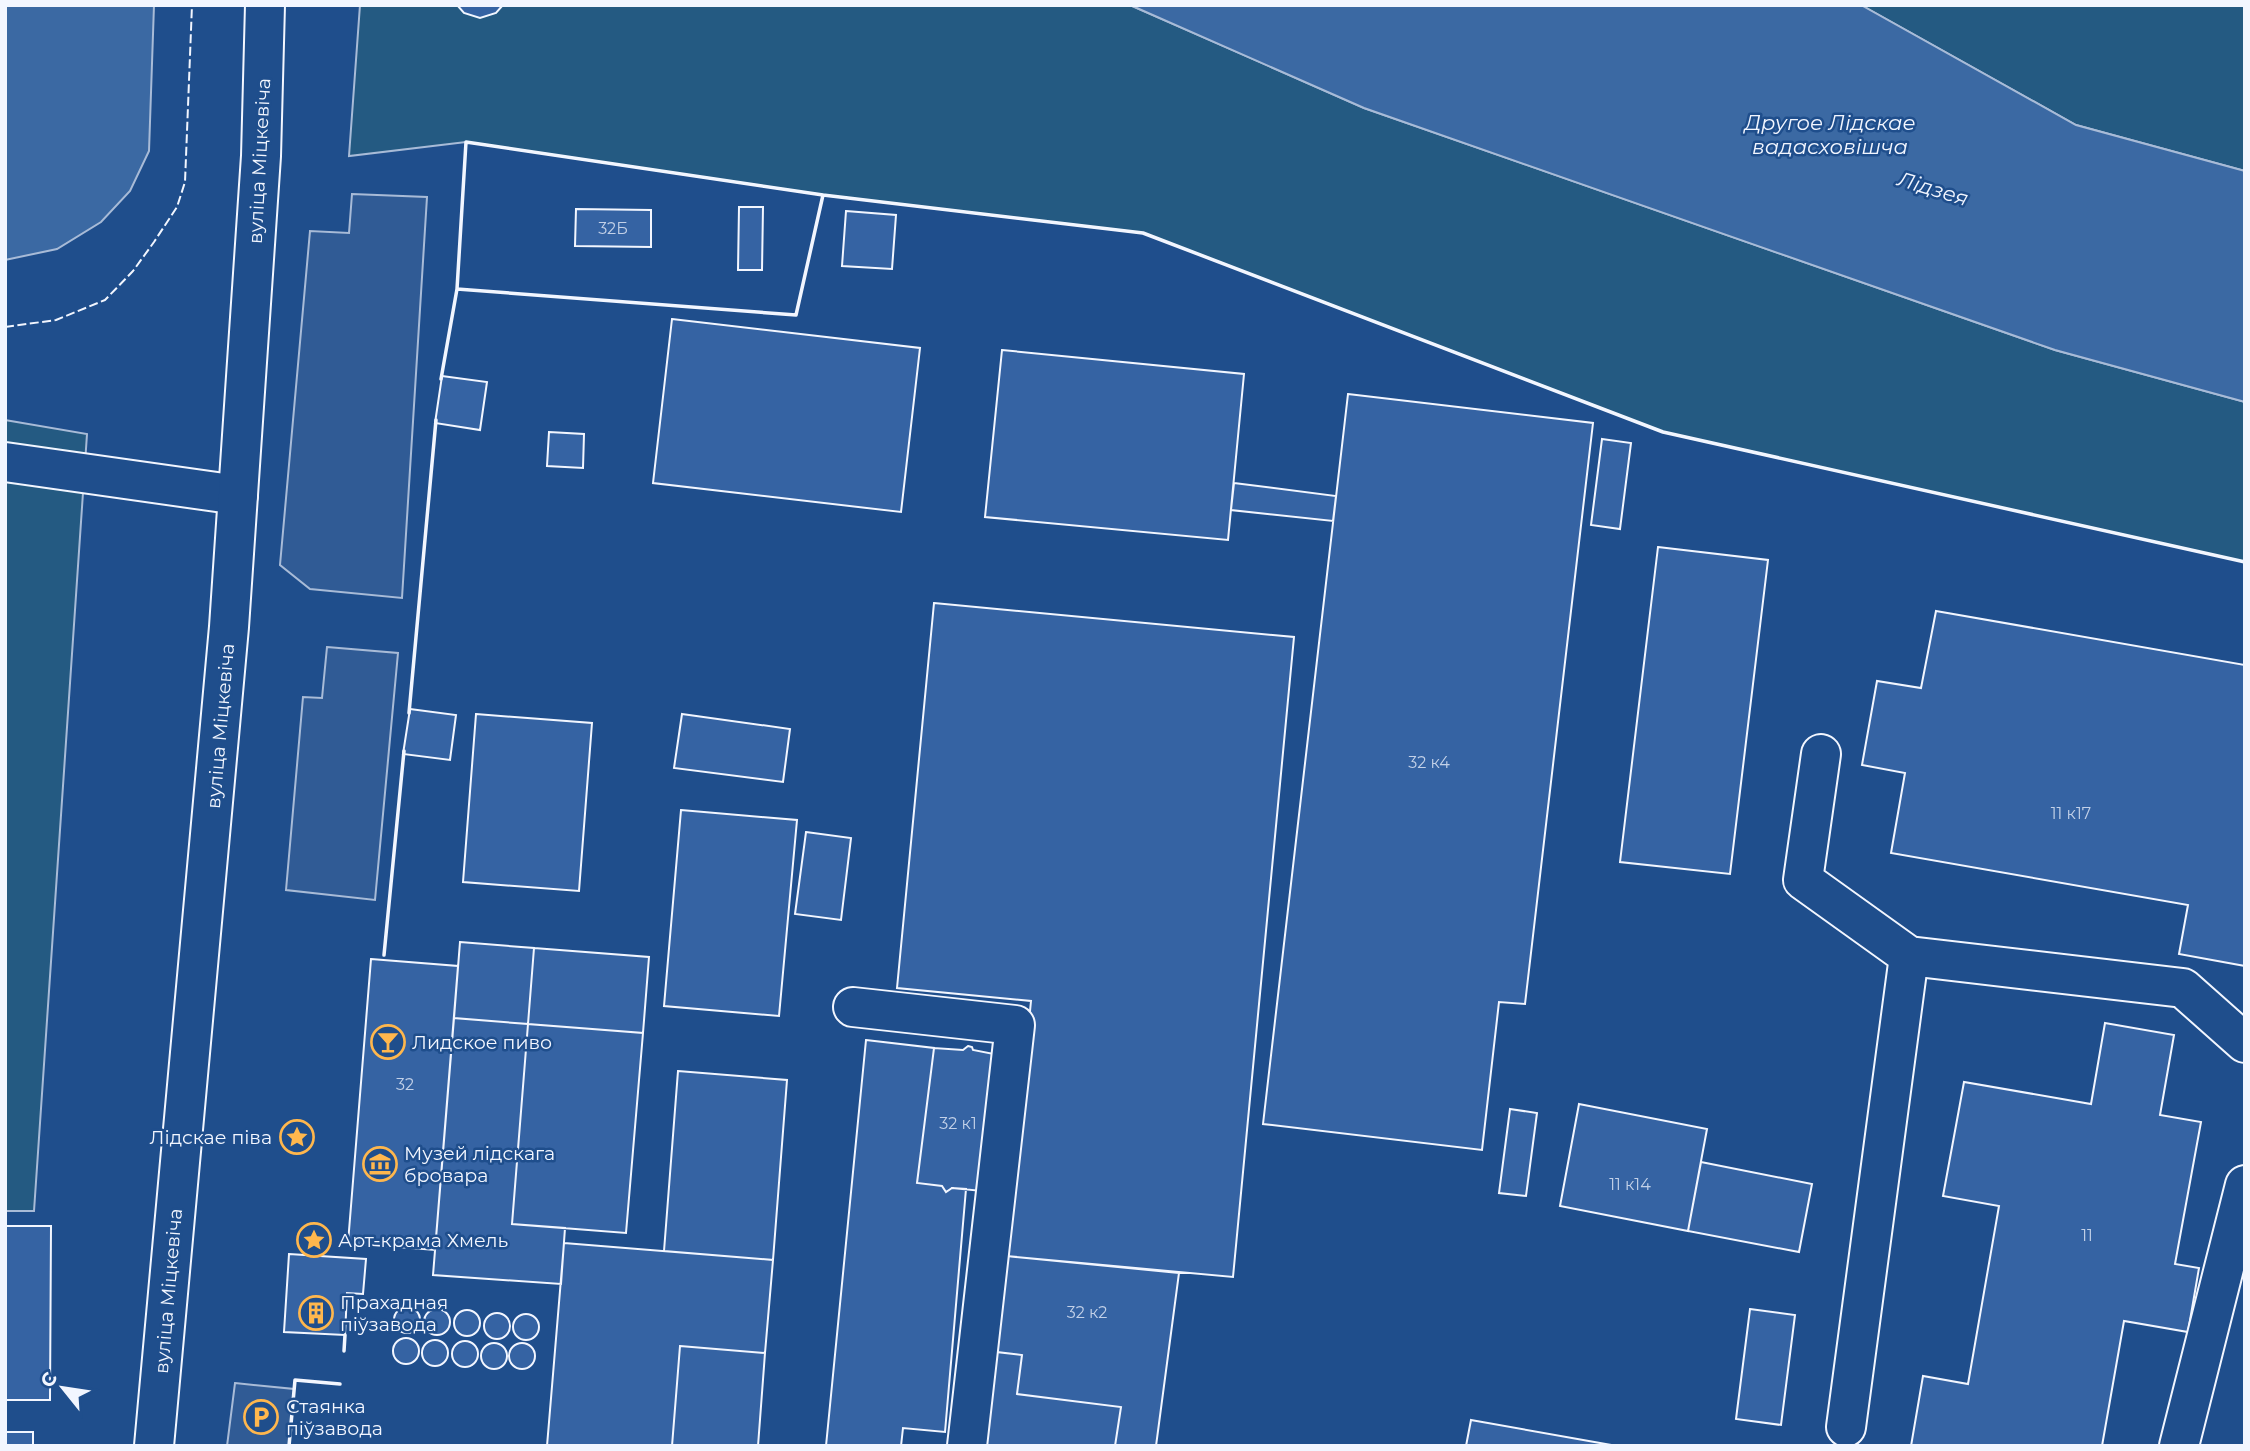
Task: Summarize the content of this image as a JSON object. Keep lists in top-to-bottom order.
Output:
{
  "streets": {
    "main road": ["вуліца Міцкевіча"]
  },
  "water": ["Другое Лідскае вадасховішча", "Лідзея"],
  "places": {
    "bar": ["Лидское пиво"],
    "place": ["Лідскае піва", "Арт-крама Хмель"],
    "museum": ["Музей лідскага бровара"],
    "building": ["Прахадная піўзавода"],
    "parking": ["Стаянка піўзавода"]
  },
  "house_numbers": [
    "32Б",
    "32 к4",
    "11 к17",
    "32",
    "32 к1",
    "11 к14",
    "11",
    "32 к2"
  ],
  "north": "top left"
}
